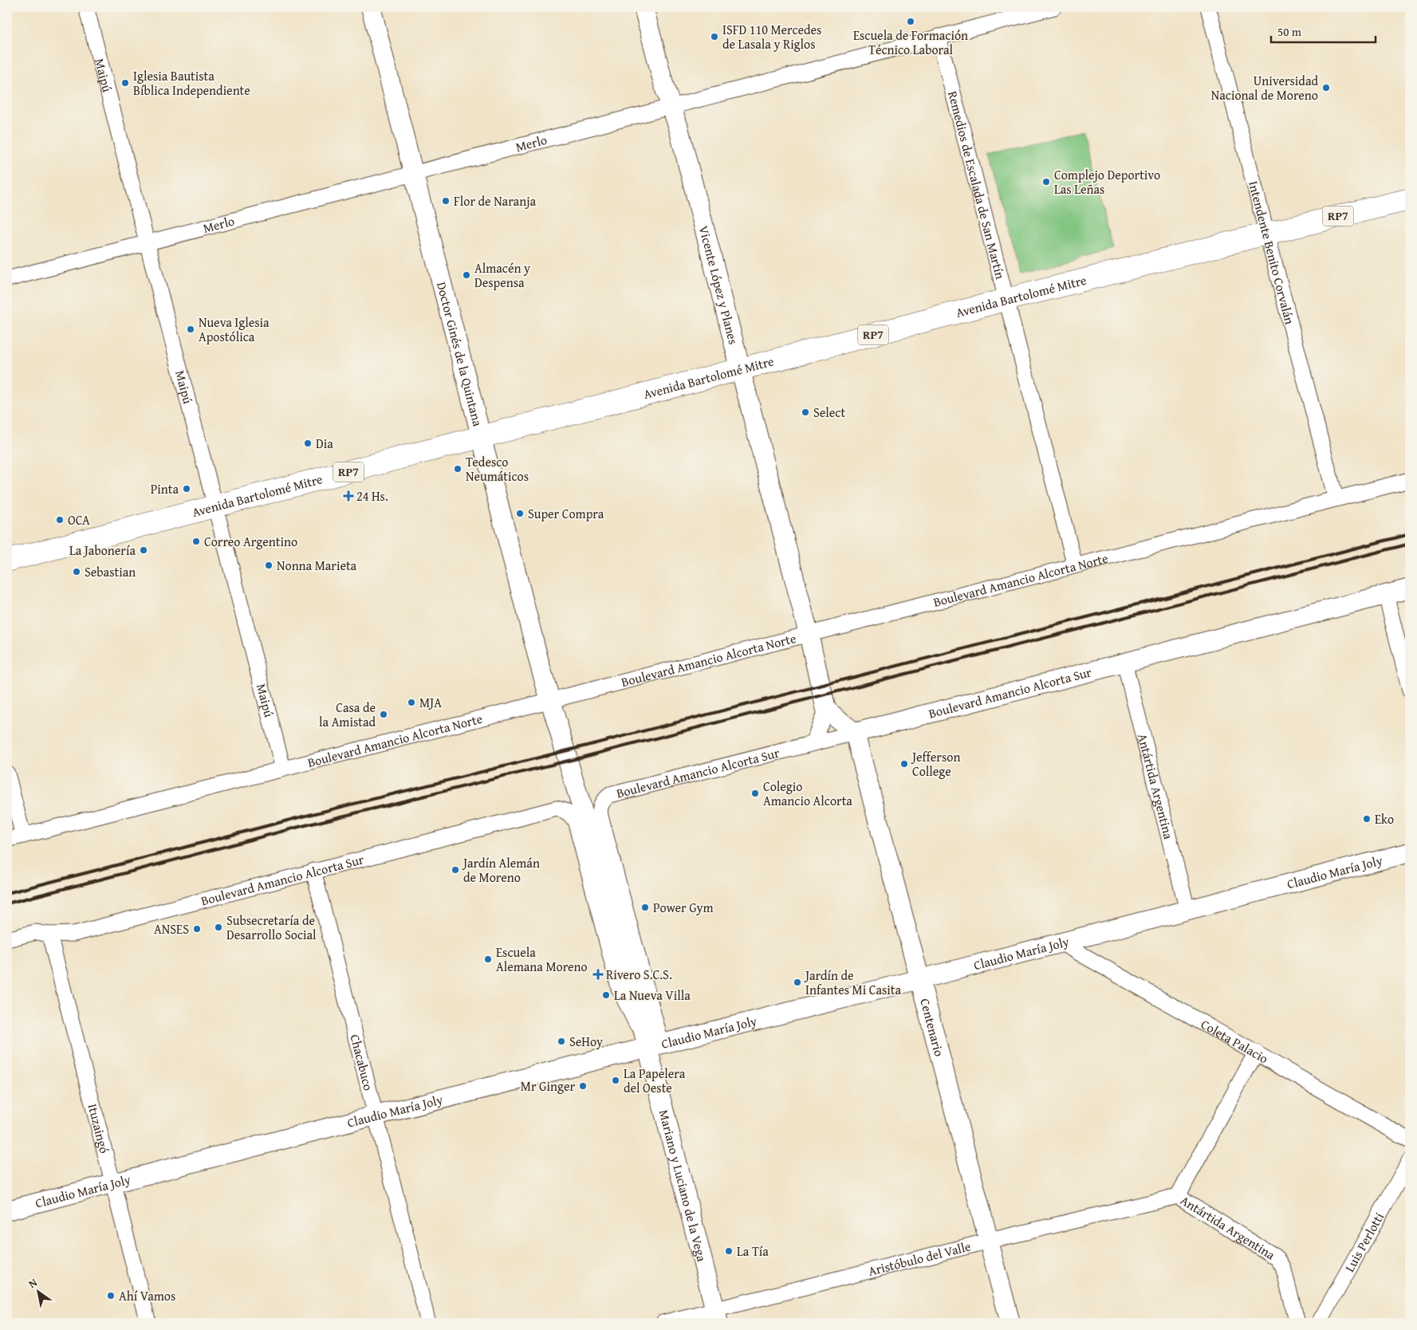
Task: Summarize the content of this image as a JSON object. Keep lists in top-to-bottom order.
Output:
{
  "streets": {
    "main road": ["RP7", "Avenida Bartolomé Mitre"],
    "street": [
      "Maipú",
      "Merlo",
      "Remedios de Escalada de San Martín",
      "Intendente Benito Corvalán",
      "Vicente López y Planes",
      "Doctor Ginés de la Quintana",
      "Boulevard Amancio Alcorta Norte",
      "Boulevard Amancio Alcorta Sur",
      "Antártida Argentina",
      "Claudio María Joly",
      "Centenario",
      "Coleta Palacio",
      "Chacabuco",
      "Ituzaingó",
      "Mariano y Luciano de la Vega",
      "Luis Perlotti",
      "Aristóbulo del Valle"
    ]
  },
  "crossings": [
    ["Maipú", "Merlo"],
    ["Maipú", "Avenida Bartolomé Mitre"],
    ["Maipú", "Boulevard Amancio Alcorta Norte"],
    ["Merlo", "Remedios de Escalada de San Martín"],
    ["Merlo", "Vicente López y Planes"],
    ["Merlo", "Doctor Ginés de la Quintana"],
    ["Remedios de Escalada de San Martín", "Avenida Bartolomé Mitre"],
    ["Remedios de Escalada de San Martín", "Boulevard Amancio Alcorta Norte"],
    ["Intendente Benito Corvalán", "Avenida Bartolomé Mitre"],
    ["Intendente Benito Corvalán", "Boulevard Amancio Alcorta Norte"],
    ["Vicente López y Planes", "Avenida Bartolomé Mitre"],
    ["Vicente López y Planes", "Boulevard Amancio Alcorta Norte"],
    ["Avenida Bartolomé Mitre", "Doctor Ginés de la Quintana"],
    ["Doctor Ginés de la Quintana", "Boulevard Amancio Alcorta Norte"],
    ["Doctor Ginés de la Quintana", "Mariano y Luciano de la Vega"],
    ["Boulevard Amancio Alcorta Sur", "Antártida Argentina"],
    ["Boulevard Amancio Alcorta Sur", "Centenario"],
    ["Boulevard Amancio Alcorta Sur", "Chacabuco"],
    ["Boulevard Amancio Alcorta Sur", "Ituzaingó"],
    ["Boulevard Amancio Alcorta Sur", "Mariano y Luciano de la Vega"],
    ["Antártida Argentina", "Claudio María Joly"],
    ["Antártida Argentina", "Coleta Palacio"],
    ["Antártida Argentina", "Aristóbulo del Valle"],
    ["Claudio María Joly", "Centenario"],
    ["Claudio María Joly", "Coleta Palacio"],
    ["Claudio María Joly", "Chacabuco"],
    ["Claudio María Joly", "Ituzaingó"],
    ["Claudio María Joly", "Mariano y Luciano de la Vega"],
    ["Centenario", "Aristóbulo del Valle"],
    ["Mariano y Luciano de la Vega", "Aristóbulo del Valle"]
  ],
  "places": {
    "other": [
      "Escuela de Formación Técnico Laboral",
      "ISFD 110 Mercedes de Lasala y Riglos",
      "Iglesia Bautista Bíblica Independiente",
      "Universidad Nacional de Moreno",
      "Complejo Deportivo Las Leñas",
      "Flor de Naranja",
      "Almacén y Despensa",
      "Nueva Iglesia Apostólica",
      "Select",
      "Dia",
      "Tedesco Neumáticos",
      "Pinta",
      "Super Compra",
      "OCA",
      "Correo Argentino",
      "La Jabonería",
      "Nonna Marieta",
      "Sebastian",
      "MJA",
      "Casa de la Amistad",
      "Jefferson College",
      "Colegio Amancio Alcorta",
      "Eko",
      "Jardín Alemán de Moreno",
      "Power Gym",
      "Subsecretaría de Desarrollo Social",
      "ANSES",
      "Escuela Alemana Moreno",
      "Jardín de Infantes Mi Casita",
      "La Nueva Villa",
      "SeHoy",
      "La Papelera del Oeste",
      "Mr Ginger",
      "La Tía",
      "Ahí Vamos"
    ],
    "health": ["24 Hs.", "Rivero S.C.S."]
  },
  "scale_bar": "50 m",
  "north": "top left"
}
